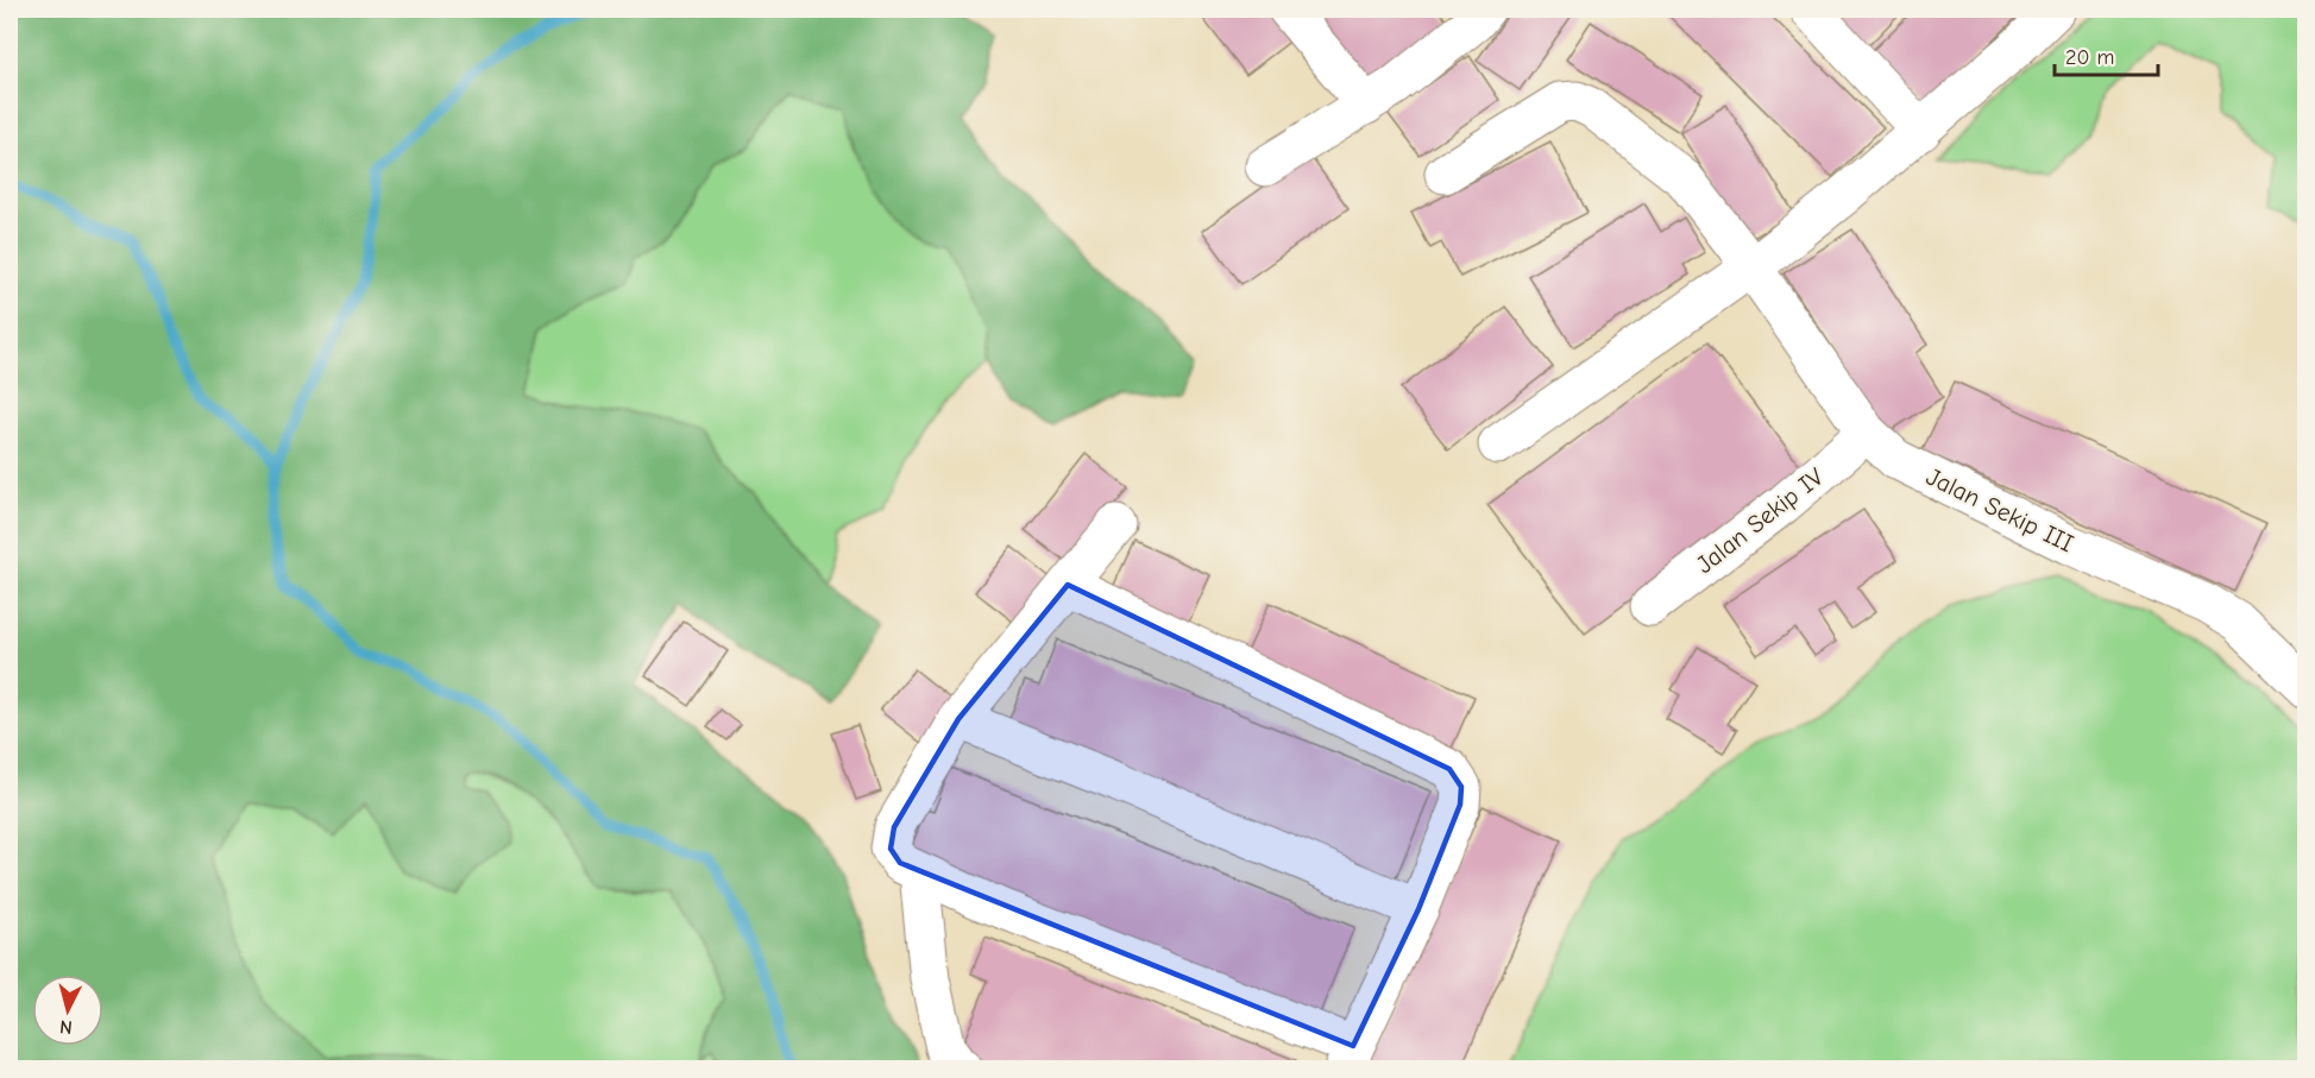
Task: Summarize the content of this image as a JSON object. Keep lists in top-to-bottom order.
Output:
{
  "streets": {
    "street": ["Jalan Sekip III", "Jalan Sekip IV"]
  },
  "crossings": [
    ["Jalan Sekip III", "Jalan Sekip IV"]
  ],
  "scale_bar": "20 m",
  "north": "bottom"
}
